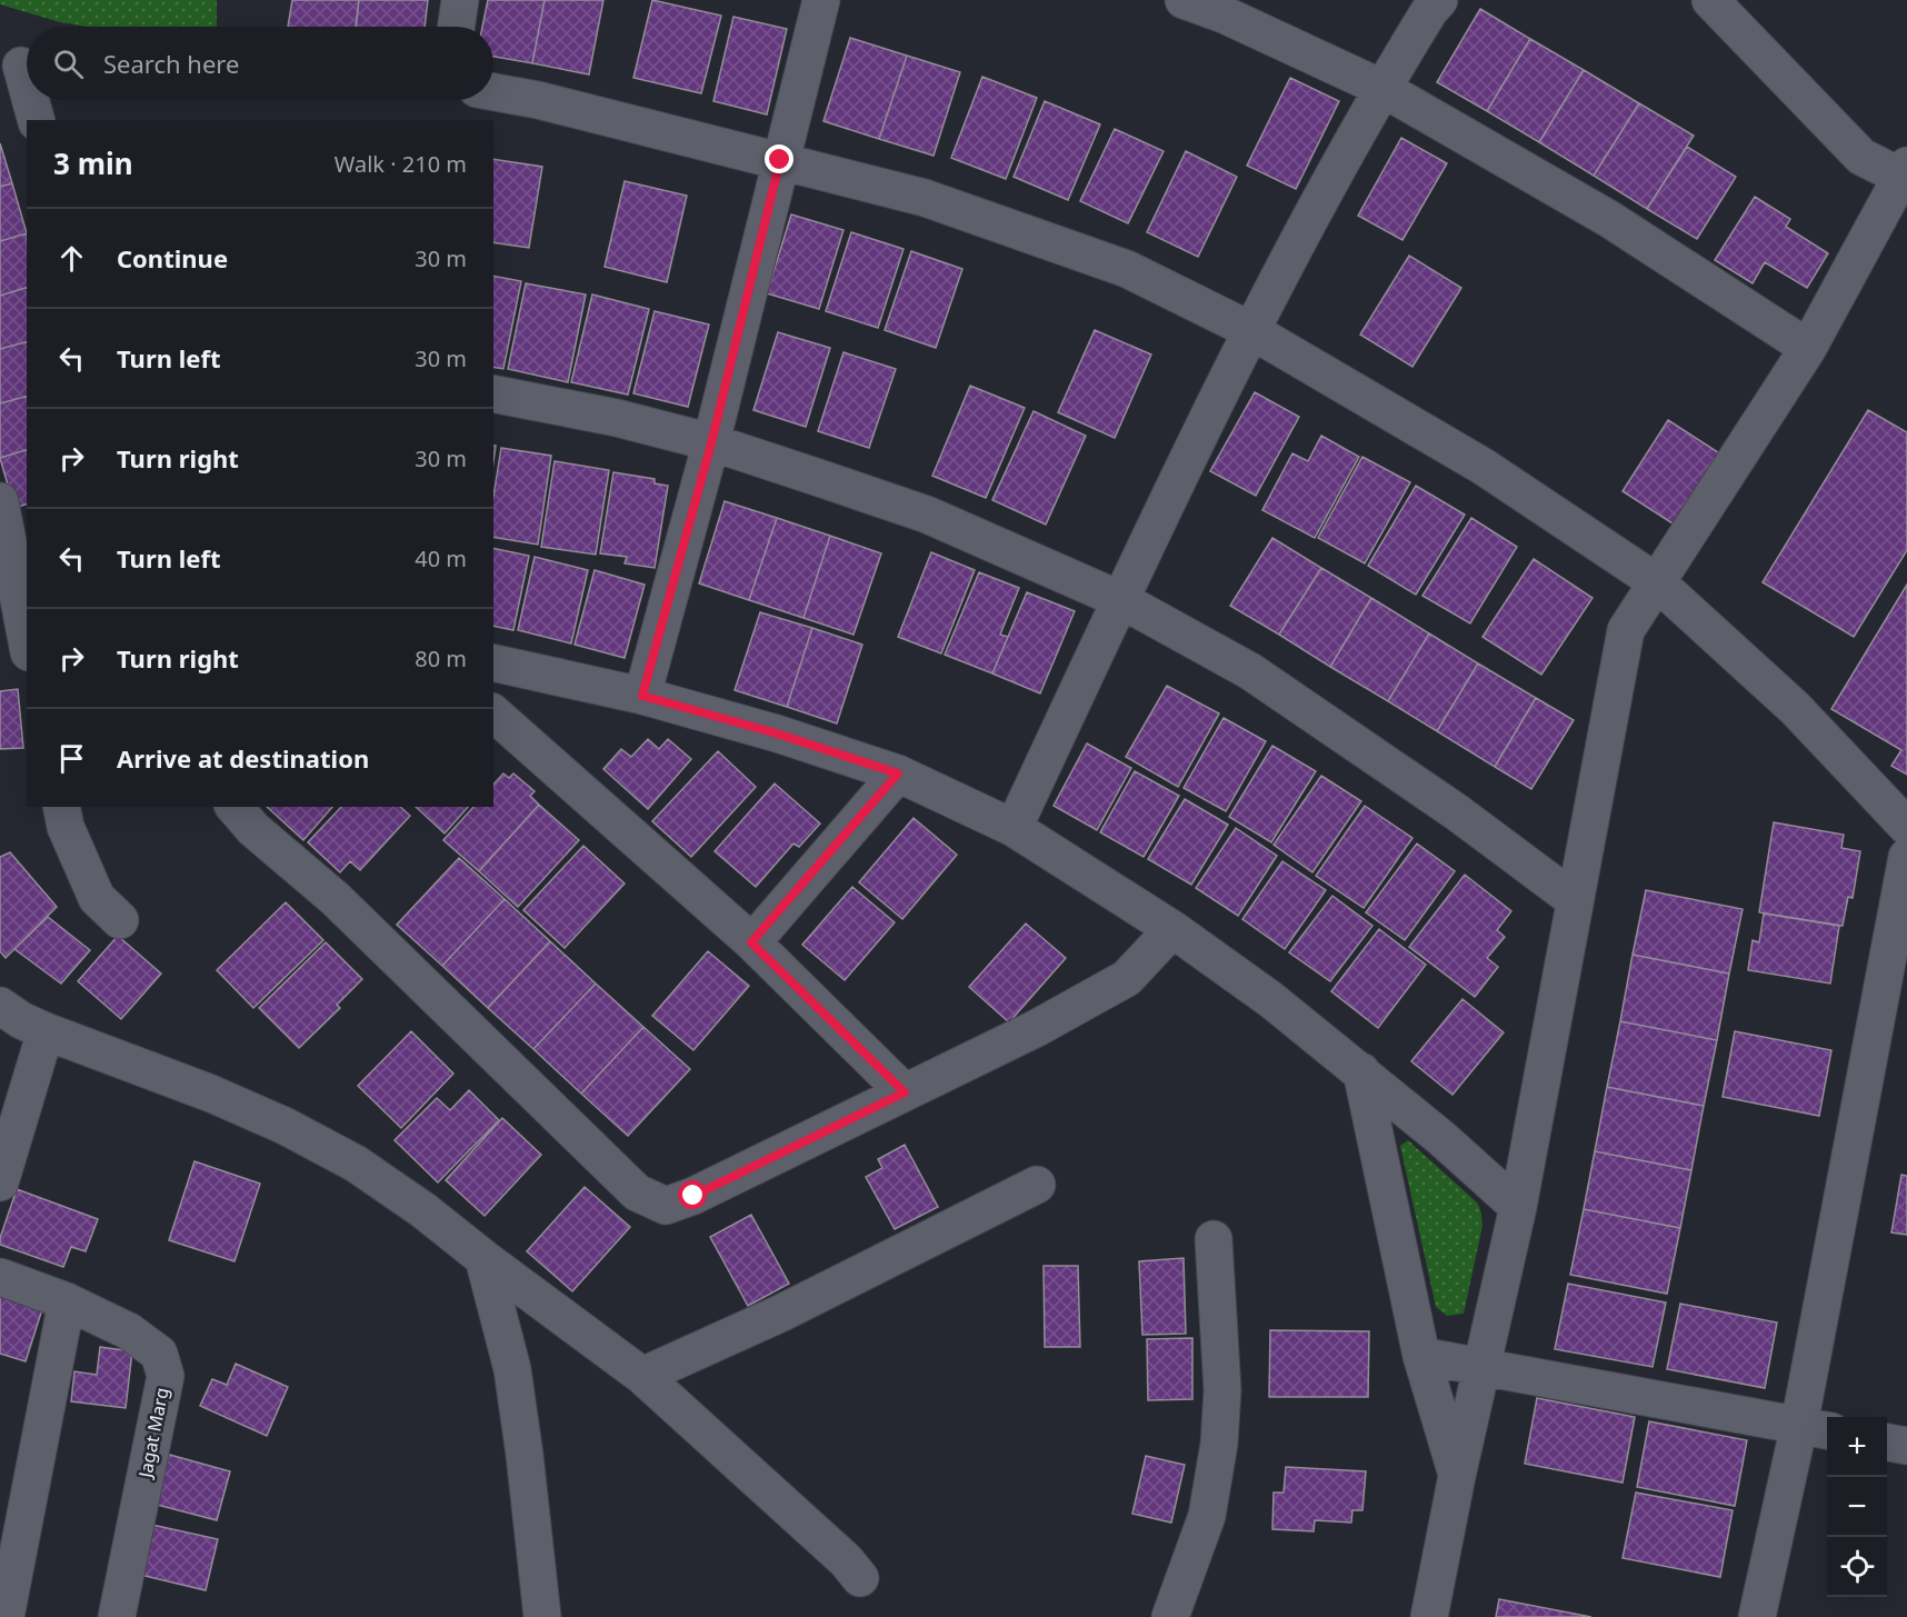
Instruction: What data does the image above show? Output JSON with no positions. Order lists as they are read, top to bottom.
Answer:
{
  "streets": {
    "street": ["Jagat Marg"]
  },
  "page": {
    "search": "Search here",
    "heading": ["3 min", "Walk · 210 m"],
    "list": [
      ["Continue", "30 m"],
      ["Turn left", "30 m"],
      ["Turn right", "30 m"],
      ["Turn left", "40 m"],
      ["Turn right", "80 m"],
      "Arrive at destination"
    ],
    "map_buttons": ["+", "−"]
  }
}
